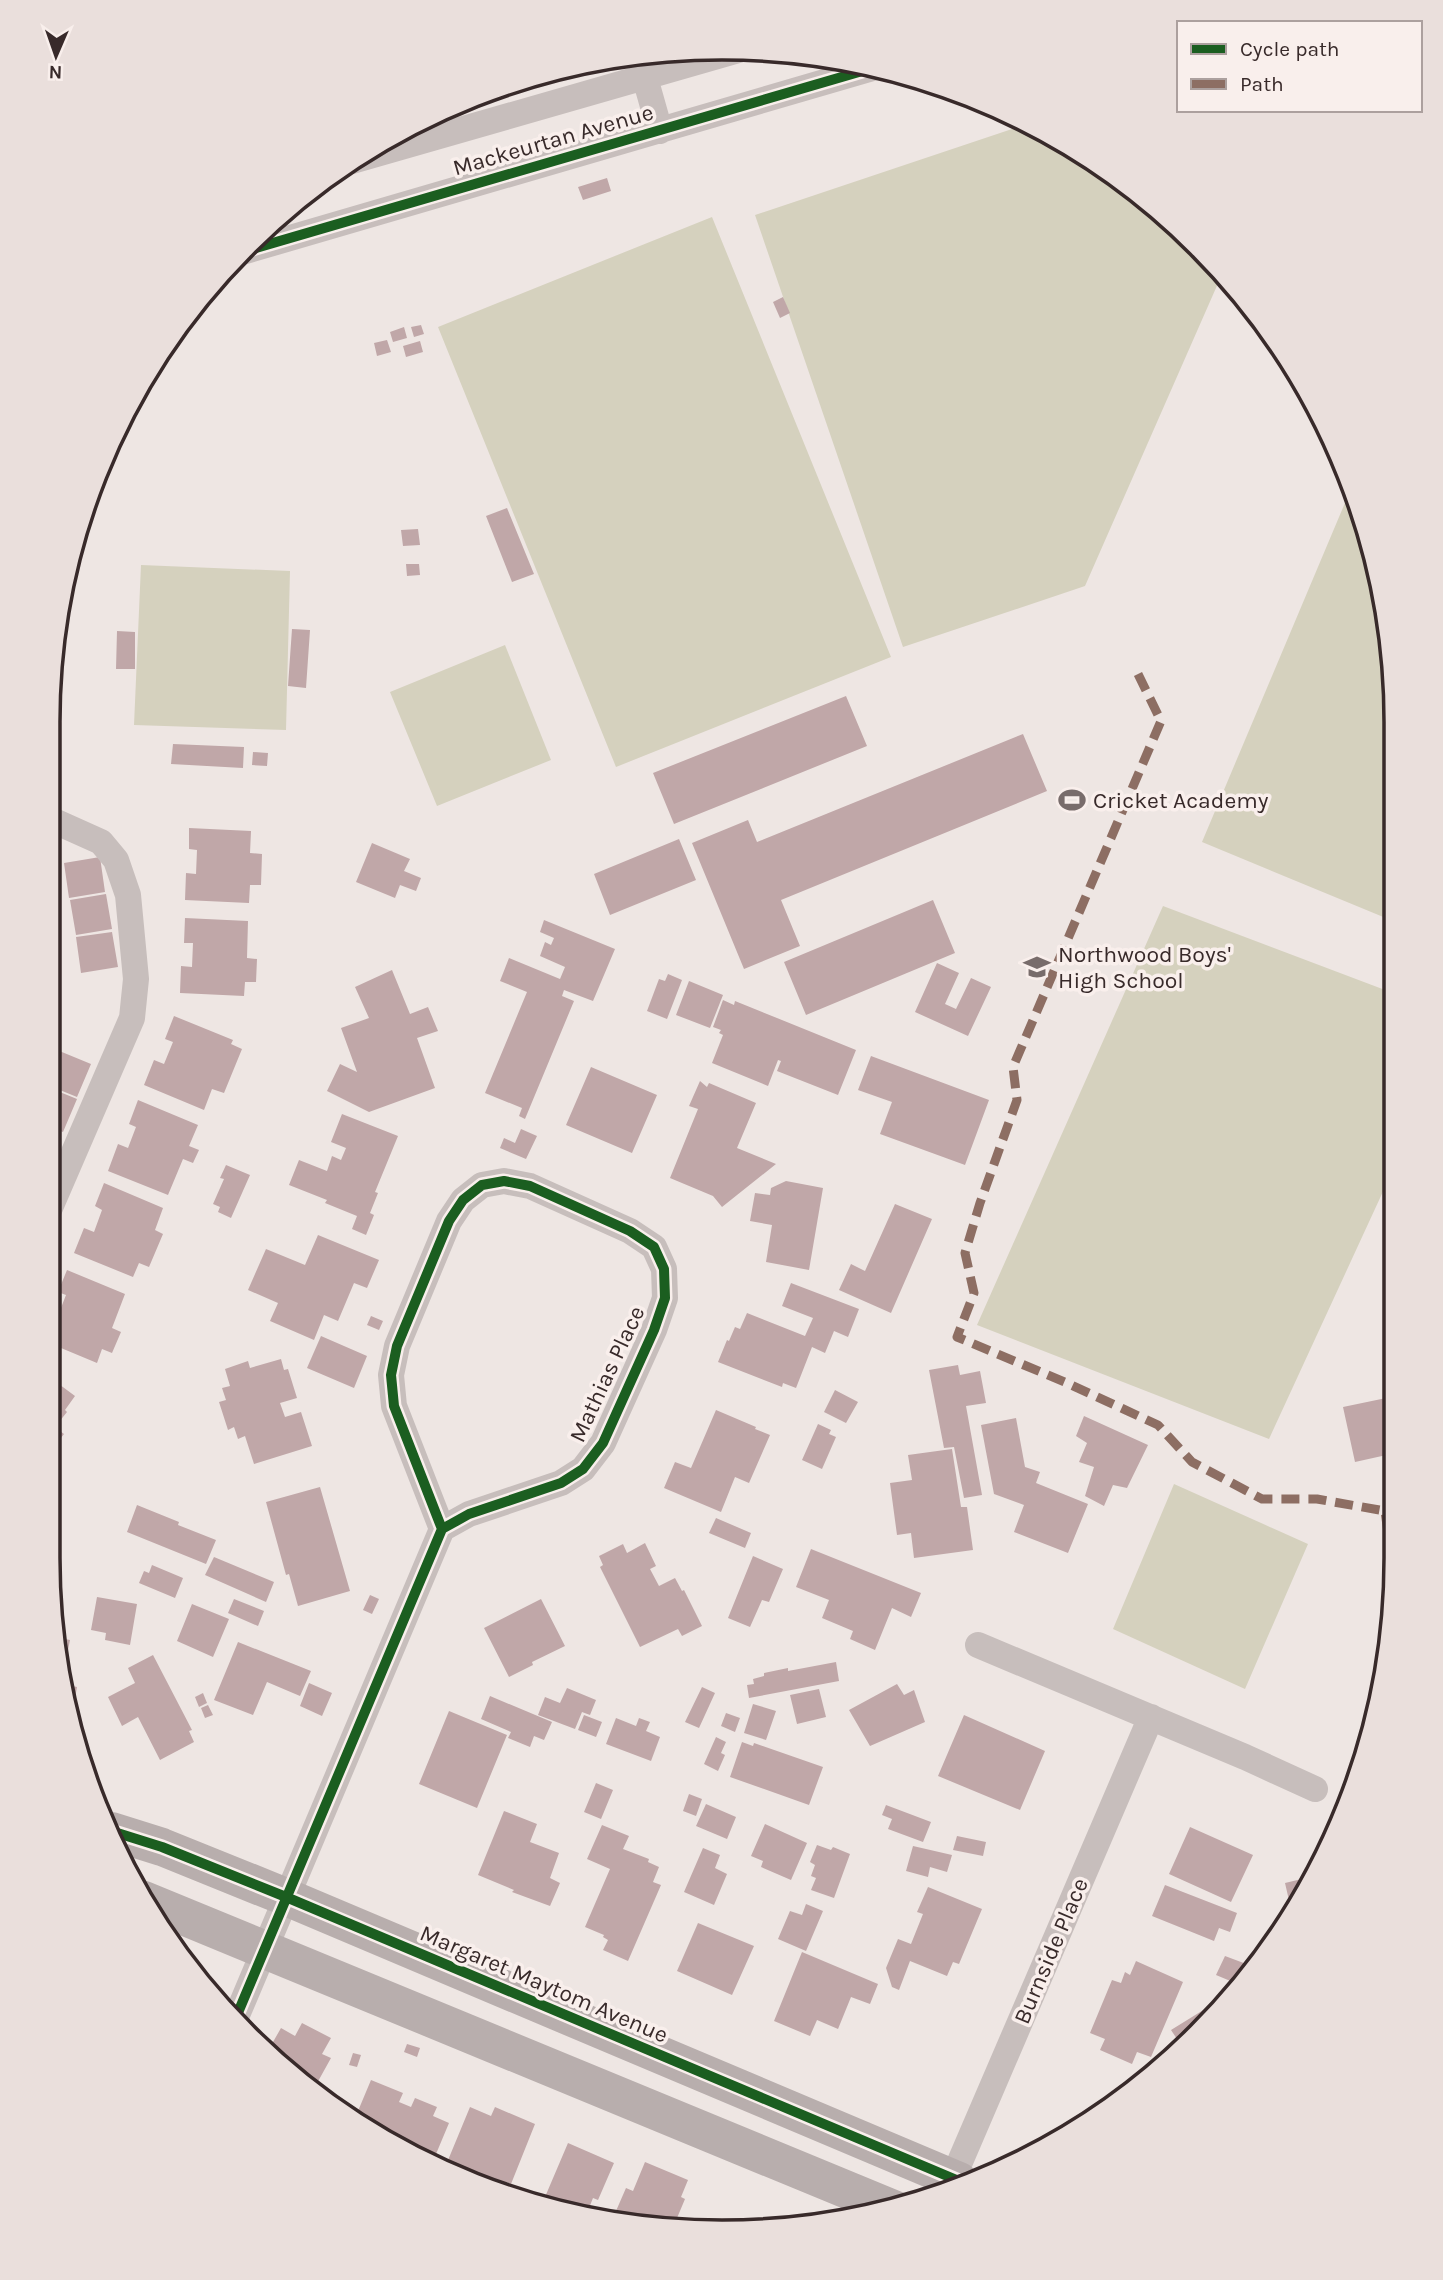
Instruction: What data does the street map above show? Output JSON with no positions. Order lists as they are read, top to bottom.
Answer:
{
  "streets": {
    "street": [
      "Mackeurtan Avenue",
      "Mathias Place",
      "Burnside Place",
      "Margaret Maytom Avenue"
    ]
  },
  "places": {
    "sports": ["Cricket Academy"],
    "school or university": ["Northwood Boys' High School"]
  },
  "legend": ["Cycle path", "Path"],
  "north": "bottom"
}
